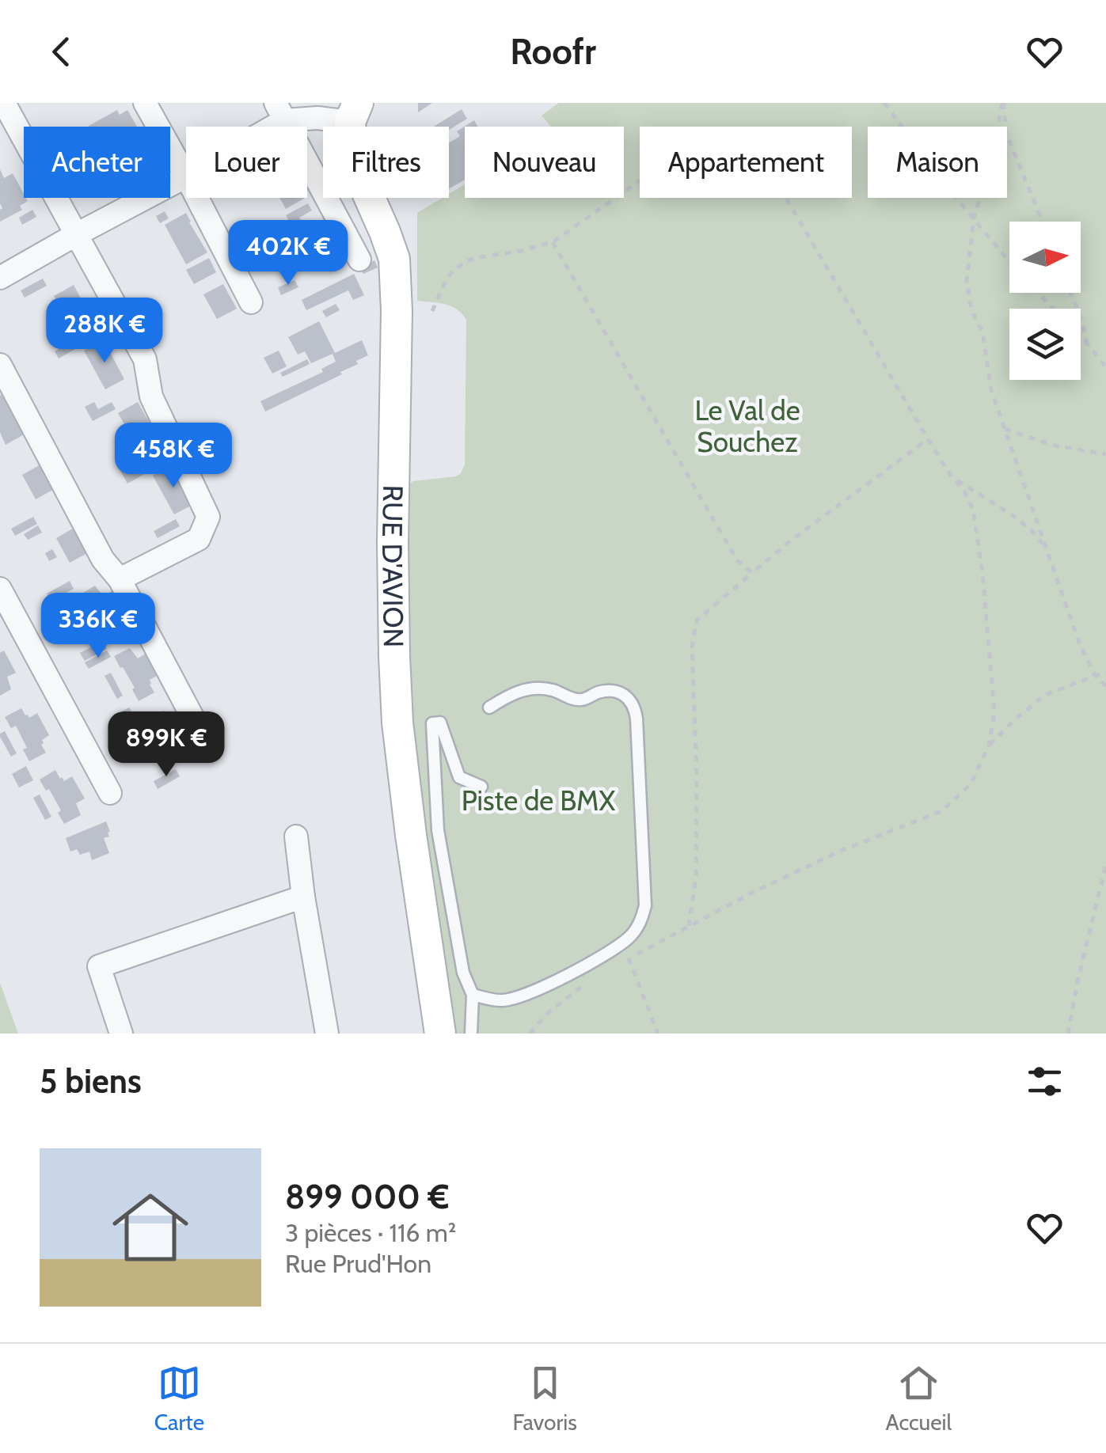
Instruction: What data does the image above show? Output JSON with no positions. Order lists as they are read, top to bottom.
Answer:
{
  "streets": {
    "street": ["RUE D'AVION"]
  },
  "parks": ["Le Val de Souchez", "Piste de BMX"],
  "north": "right",
  "page": {
    "header": "Roofr",
    "chip": [
      "Acheter",
      "Louer",
      "Filtres",
      "Nouveau",
      "Appartement",
      "Maison"
    ],
    "price": [
      "402K €",
      "288K €",
      "458K €",
      "336K €",
      "899K €"
    ],
    "heading": "5 biens",
    "list": [
      {
        "name": "899 000 €",
        "note": "3 pièces · 116 m² · Rue Prud'Hon"
      }
    ],
    "tabs": ["Carte", "Favoris", "Accueil"]
  }
}
